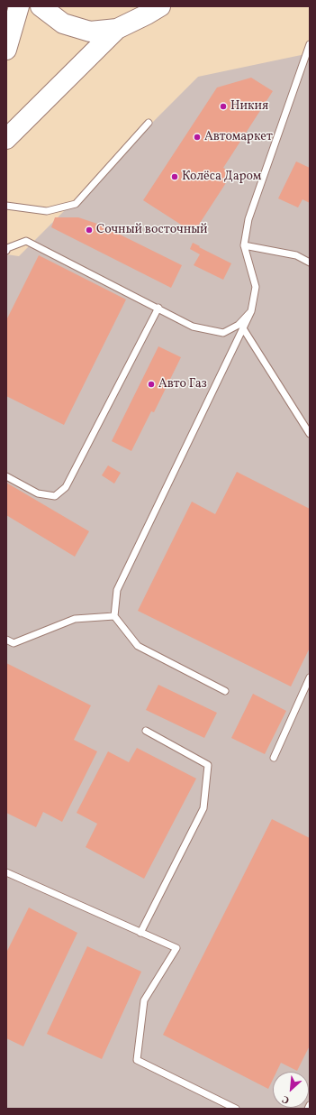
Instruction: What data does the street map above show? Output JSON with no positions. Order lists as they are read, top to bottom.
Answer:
{
  "places": [
    "Никия",
    "Автомаркет",
    "Колёса Даром",
    "Сочный восточный",
    "Авто Газ"
  ],
  "north": "bottom left"
}
